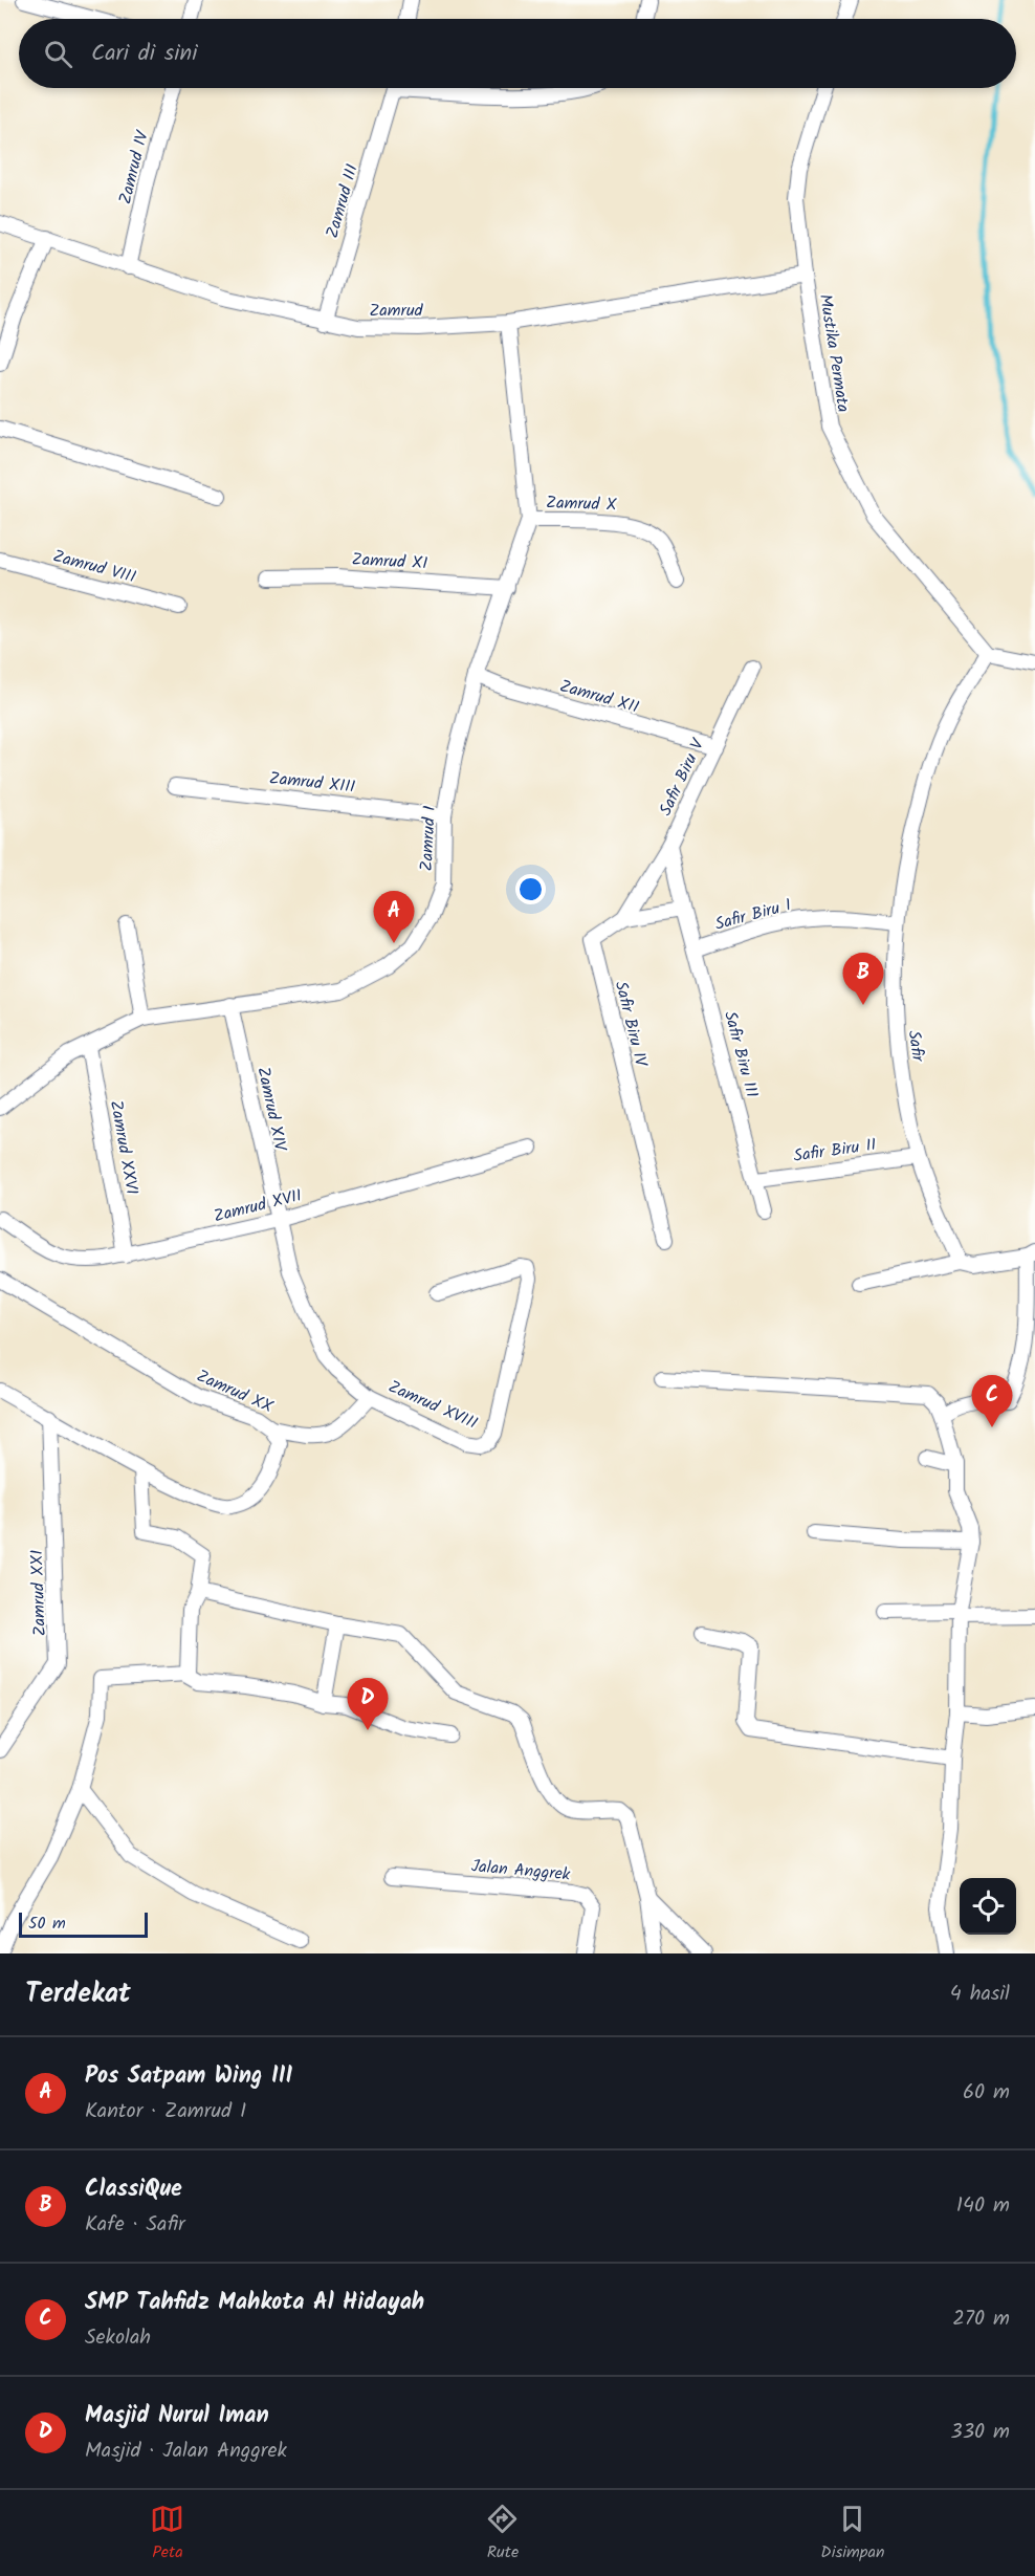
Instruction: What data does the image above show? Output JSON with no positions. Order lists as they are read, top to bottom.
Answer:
{
  "streets": {
    "street": [
      "Zamrud IV",
      "Zamrud III",
      "Zamrud",
      "Mustika Permata",
      "Zamrud X",
      "Zamrud XI",
      "Zamrud VIII",
      "Zamrud XII",
      "Safir Biru V",
      "Zamrud XIII",
      "Zamrud I",
      "Safir Biru I",
      "Safir Biru IV",
      "Safir",
      "Safir Biru III",
      "Zamrud XIV",
      "Zamrud XXVI",
      "Safir Biru II",
      "Zamrud XVII",
      "Zamrud XX",
      "Zamrud XVIII",
      "Zamrud XXI",
      "Jalan Anggrek"
    ]
  },
  "crossings": [
    ["Zamrud IV", "Zamrud"],
    ["Zamrud III", "Zamrud"],
    ["Zamrud", "Mustika Permata"],
    ["Zamrud", "Zamrud I"],
    ["Mustika Permata", "Safir"],
    ["Zamrud X", "Zamrud I"],
    ["Zamrud XI", "Zamrud I"],
    ["Zamrud XII", "Safir Biru V"],
    ["Zamrud XII", "Zamrud I"],
    ["Safir Biru V", "Safir Biru IV"],
    ["Safir Biru V", "Safir Biru III"],
    ["Zamrud XIII", "Zamrud I"],
    ["Zamrud I", "Zamrud XIV"],
    ["Zamrud I", "Zamrud XXVI"],
    ["Safir Biru I", "Safir"],
    ["Safir Biru I", "Safir Biru III"],
    ["Safir", "Safir Biru II"],
    ["Safir Biru III", "Safir Biru II"],
    ["Zamrud XIV", "Zamrud XVII"],
    ["Zamrud XIV", "Zamrud XVIII"],
    ["Zamrud XXVI", "Zamrud XVII"],
    ["Zamrud XVII", "Zamrud XVIII"],
    ["Zamrud XX", "Zamrud XXI"]
  ],
  "scale_bar": "50 m",
  "page": {
    "search": "Cari di sini",
    "pins": [
      "A",
      "B",
      "C",
      "D"
    ],
    "scale": "50 m",
    "heading": ["Terdekat", "4 hasil"],
    "list": [
      {
        "mark": "A",
        "name": "Pos Satpam Wing III",
        "note": "Kantor · Zamrud I",
        "value": "60 m"
      },
      {
        "mark": "B",
        "name": "ClassiQue",
        "note": "Kafe · Safir",
        "value": "140 m"
      },
      {
        "mark": "C",
        "name": "SMP Tahfidz Mahkota Al Hidayah",
        "note": "Sekolah",
        "value": "270 m"
      },
      {
        "mark": "D",
        "name": "Masjid Nurul Iman",
        "note": "Masjid · Jalan Anggrek",
        "value": "330 m"
      }
    ],
    "nav": ["Peta", "Rute", "Disimpan"]
  }
}
